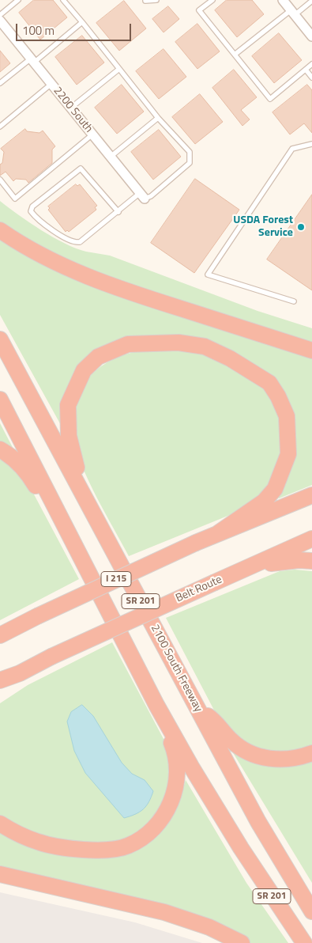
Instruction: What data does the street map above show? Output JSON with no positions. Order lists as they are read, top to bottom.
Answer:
{
  "streets": {
    "highway": [
      "I 215",
      "Belt Route",
      "SR 201",
      "2100 South Freeway"
    ],
    "street": ["2200 South"]
  },
  "places": ["USDA Forest Service"],
  "scale_bar": "100 m"
}
